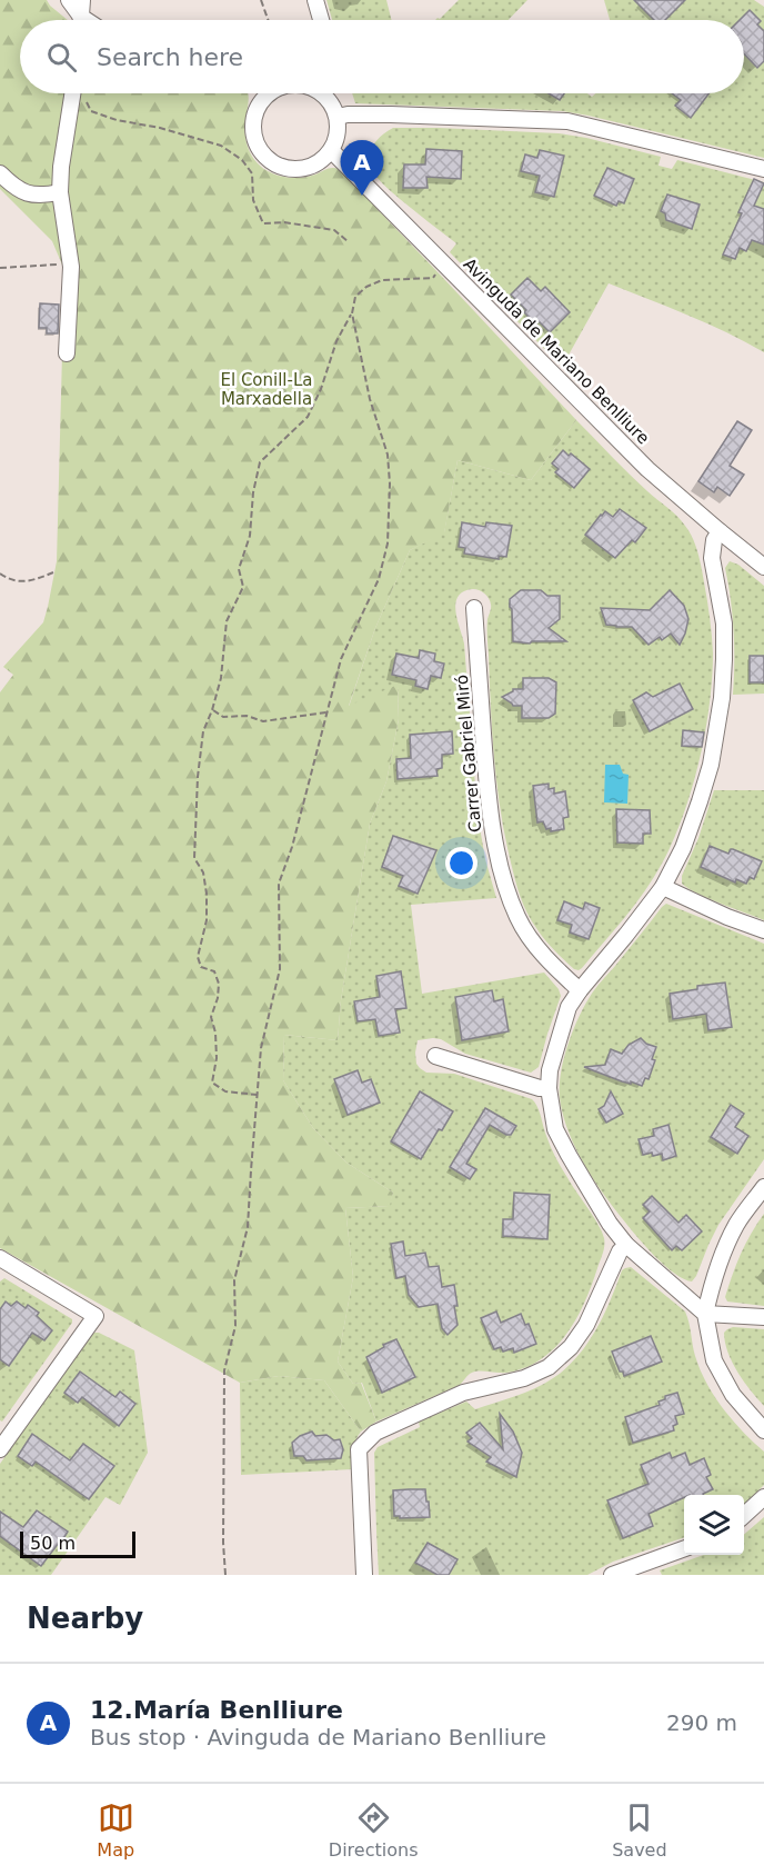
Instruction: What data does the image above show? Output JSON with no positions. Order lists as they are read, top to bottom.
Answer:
{
  "streets": {
    "street": ["Avinguda de Mariano Benlliure", "Carrer Gabriel Miró"]
  },
  "parks": ["El Conill-La Marxadella"],
  "scale_bar": "50 m",
  "page": {
    "search": "Search here",
    "pins": "A",
    "scale": "50 m",
    "heading": "Nearby",
    "list": [
      {
        "mark": "A",
        "name": "12.María Benlliure",
        "note": "Bus stop · Avinguda de Mariano Benlliure",
        "value": "290 m"
      }
    ],
    "nav": ["Map", "Directions", "Saved"]
  }
}
